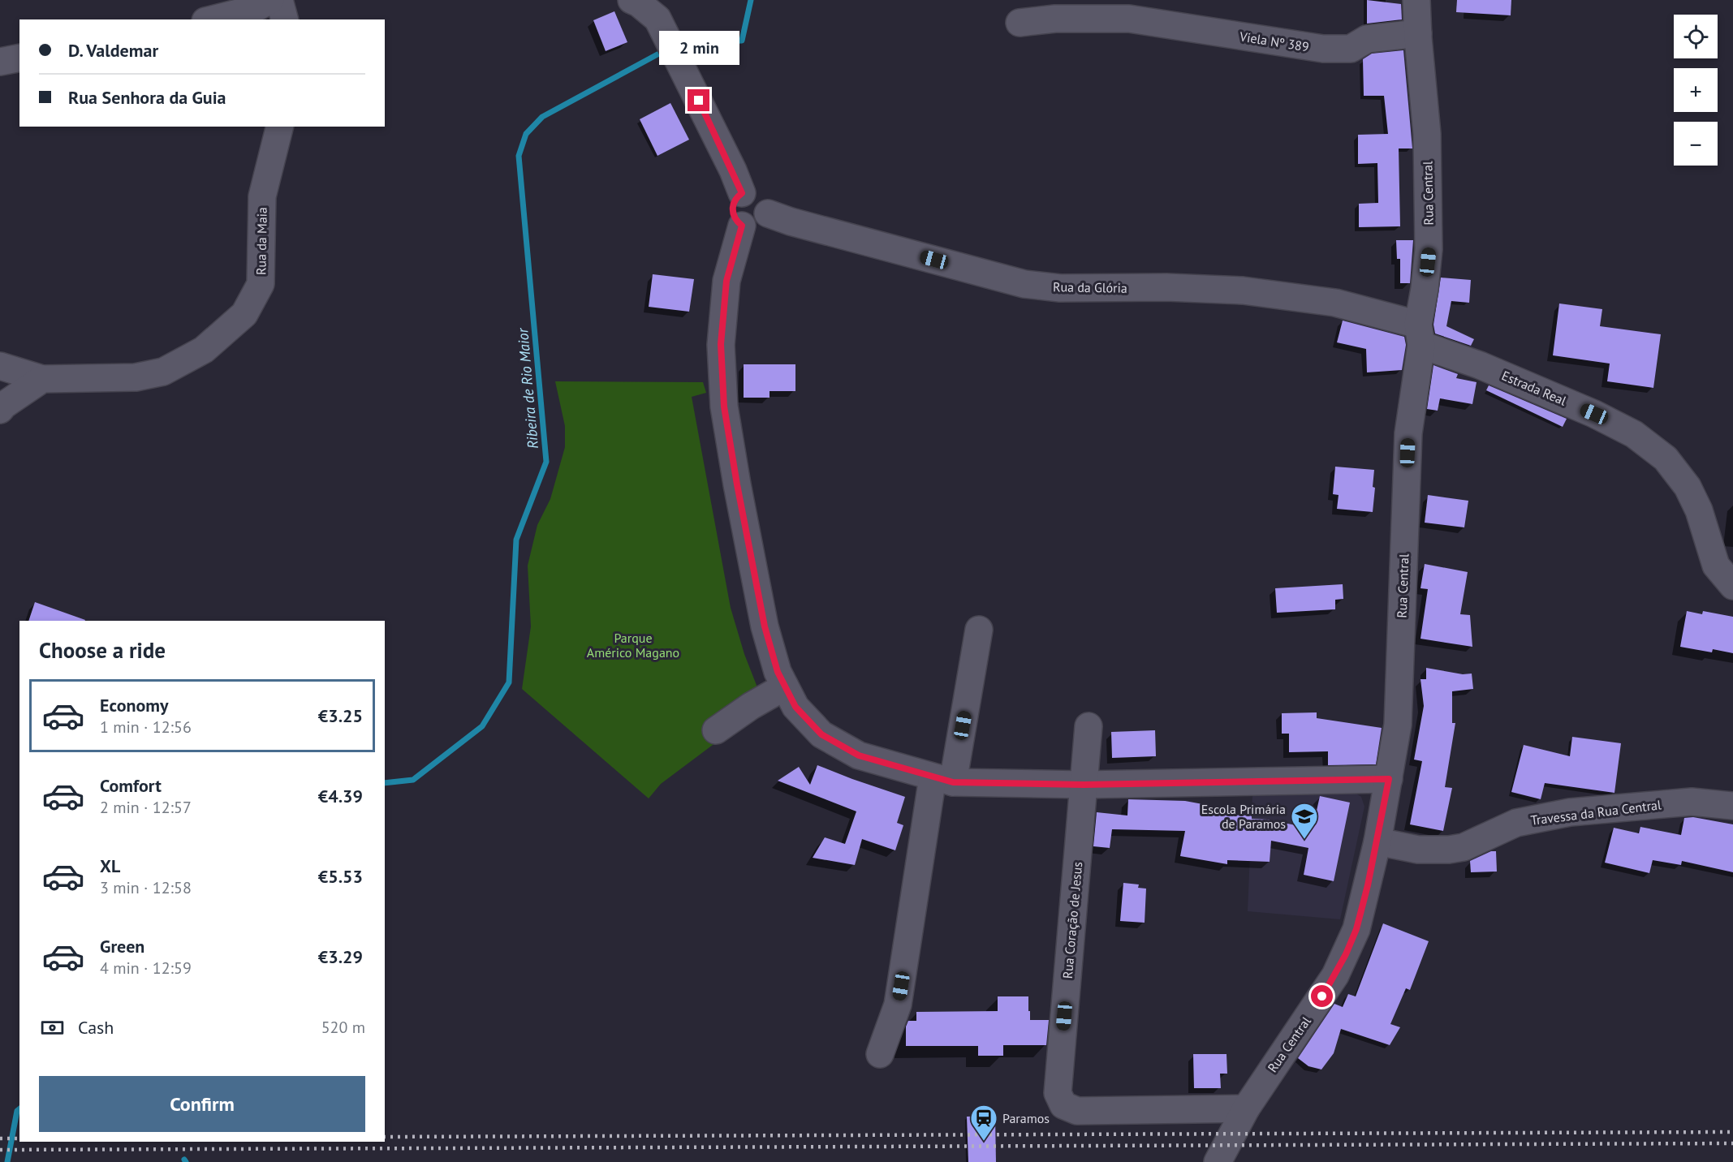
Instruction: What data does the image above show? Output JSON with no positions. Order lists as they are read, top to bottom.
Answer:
{
  "streets": {
    "street": [
      "Viela Nº 389",
      "Rua Central",
      "Rua da Maia",
      "Rua da Glória",
      "Estrada Real",
      "Travessa da Rua Central",
      "Rua Coração de Jesus"
    ]
  },
  "crossings": [
    ["Viela Nº 389", "Rua Central"],
    ["Rua Central", "Rua da Glória"],
    ["Rua Central", "Estrada Real"],
    ["Rua Central", "Travessa da Rua Central"],
    ["Rua Central", "Rua Coração de Jesus"],
    ["Rua da Glória", "Estrada Real"]
  ],
  "water": ["Ribeira de Rio Maior"],
  "parks": ["Parque Américo Magano"],
  "places": {
    "school or university": ["Escola Primária de Paramos"],
    "station": ["Paramos"]
  },
  "page": {
    "map_buttons": ["+", "−"],
    "banner": ["D. Valdemar", "Rua Senhora da Guia"],
    "bubble": "2 min",
    "heading": "Choose a ride",
    "list": [
      {
        "name": "Economy",
        "note": "1 min · 12:56",
        "value": "€3.25"
      },
      {
        "name": "Comfort",
        "note": "2 min · 12:57",
        "value": "€4.39"
      },
      {
        "name": "XL",
        "note": "3 min · 12:58",
        "value": "€5.53"
      },
      {
        "name": "Green",
        "note": "4 min · 12:59",
        "value": "€3.29"
      }
    ],
    "pay": ["Cash", "520 m"],
    "buttons": "Confirm"
  }
}
